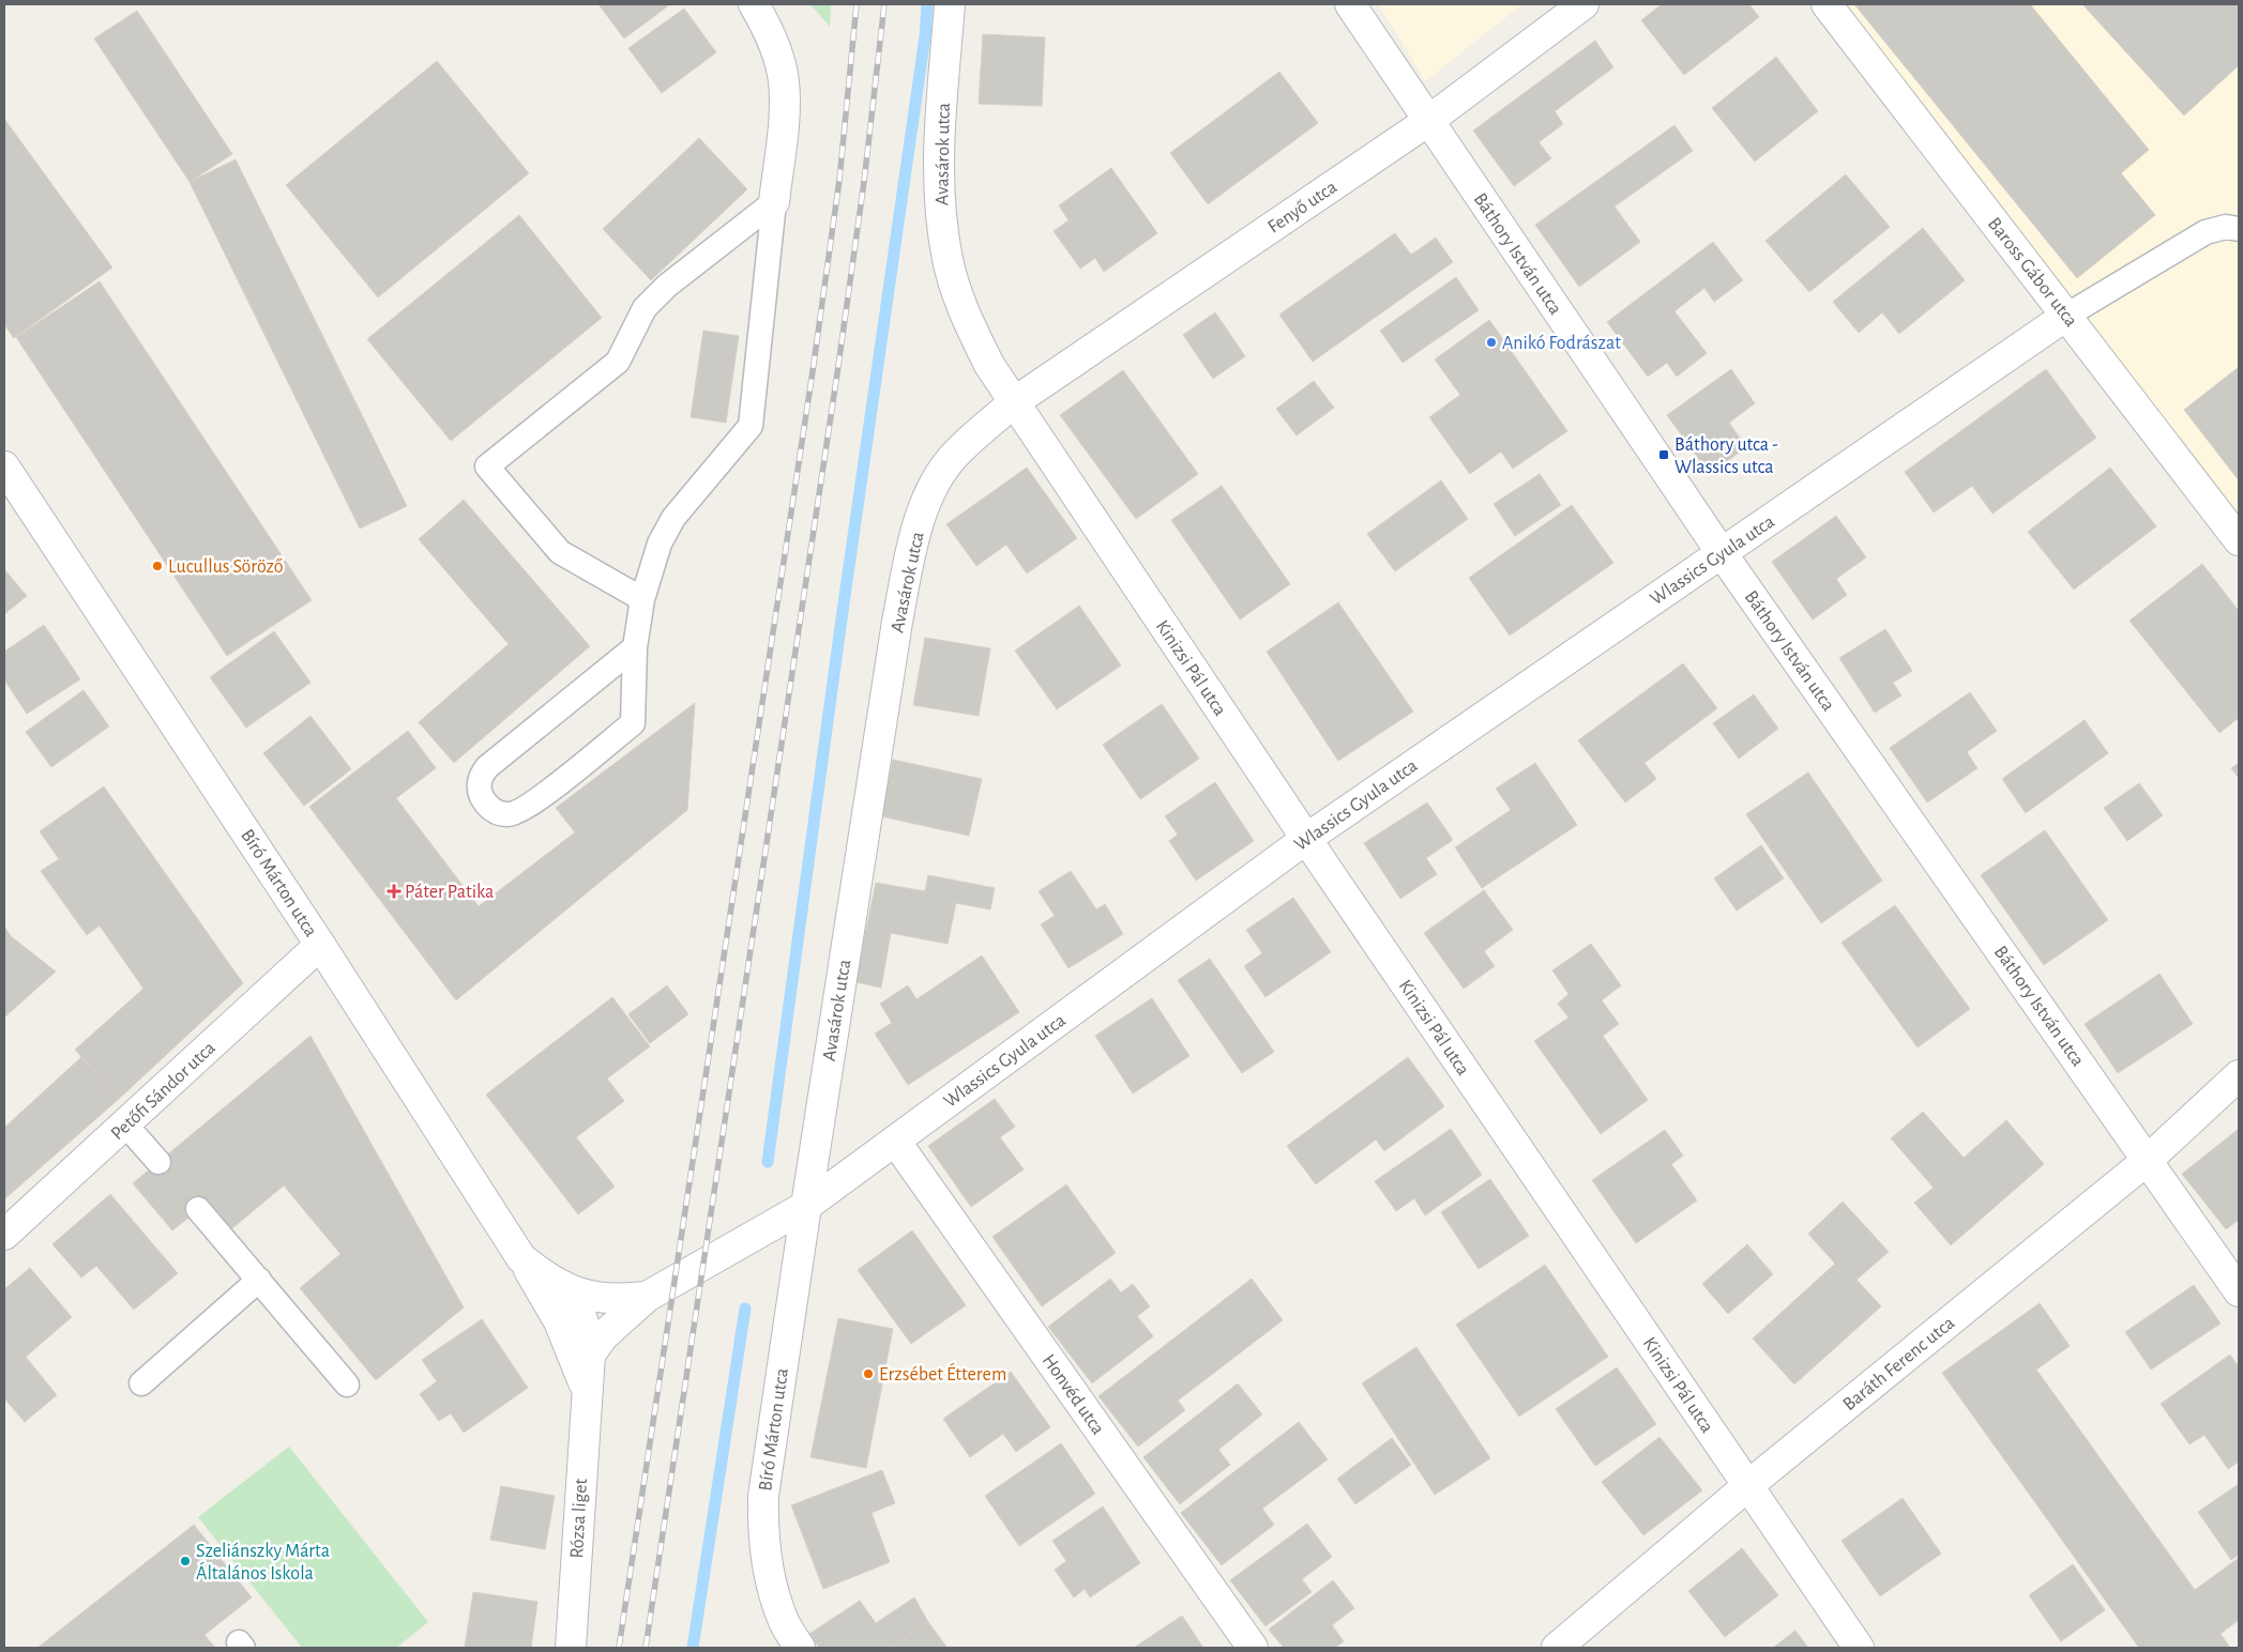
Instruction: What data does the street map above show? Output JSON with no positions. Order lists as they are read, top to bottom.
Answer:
{
  "streets": {
    "street": [
      "Avasárok utca",
      "Fenyő utca",
      "Báthory István utca",
      "Baross Gábor utca",
      "Wlassics Gyula utca",
      "Kinizsi Pál utca",
      "Bíró Márton utca",
      "Petőfi Sándor utca",
      "Baráth Ferenc utca",
      "Honvéd utca",
      "Rózsa liget"
    ]
  },
  "crossings": [
    ["Avasárok utca", "Fenyő utca"],
    ["Avasárok utca", "Wlassics Gyula utca"],
    ["Avasárok utca", "Kinizsi Pál utca"],
    ["Avasárok utca", "Bíró Márton utca"],
    ["Fenyő utca", "Báthory István utca"],
    ["Fenyő utca", "Kinizsi Pál utca"],
    ["Báthory István utca", "Wlassics Gyula utca"],
    ["Báthory István utca", "Baráth Ferenc utca"],
    ["Baross Gábor utca", "Wlassics Gyula utca"],
    ["Wlassics Gyula utca", "Kinizsi Pál utca"],
    ["Wlassics Gyula utca", "Bíró Márton utca"],
    ["Wlassics Gyula utca", "Honvéd utca"],
    ["Wlassics Gyula utca", "Rózsa liget"],
    ["Kinizsi Pál utca", "Baráth Ferenc utca"],
    ["Bíró Márton utca", "Petőfi Sándor utca"],
    ["Bíró Márton utca", "Rózsa liget"]
  ],
  "places": {
    "other": [
      "Anikó Fodrászat",
      "Lucullus Söröző",
      "Erzsébet Étterem",
      "Szeliánszky Márta Általános Iskola"
    ],
    "transit": ["Báthory utca - Wlassics utca"],
    "health": ["Páter Patika"]
  }
}
